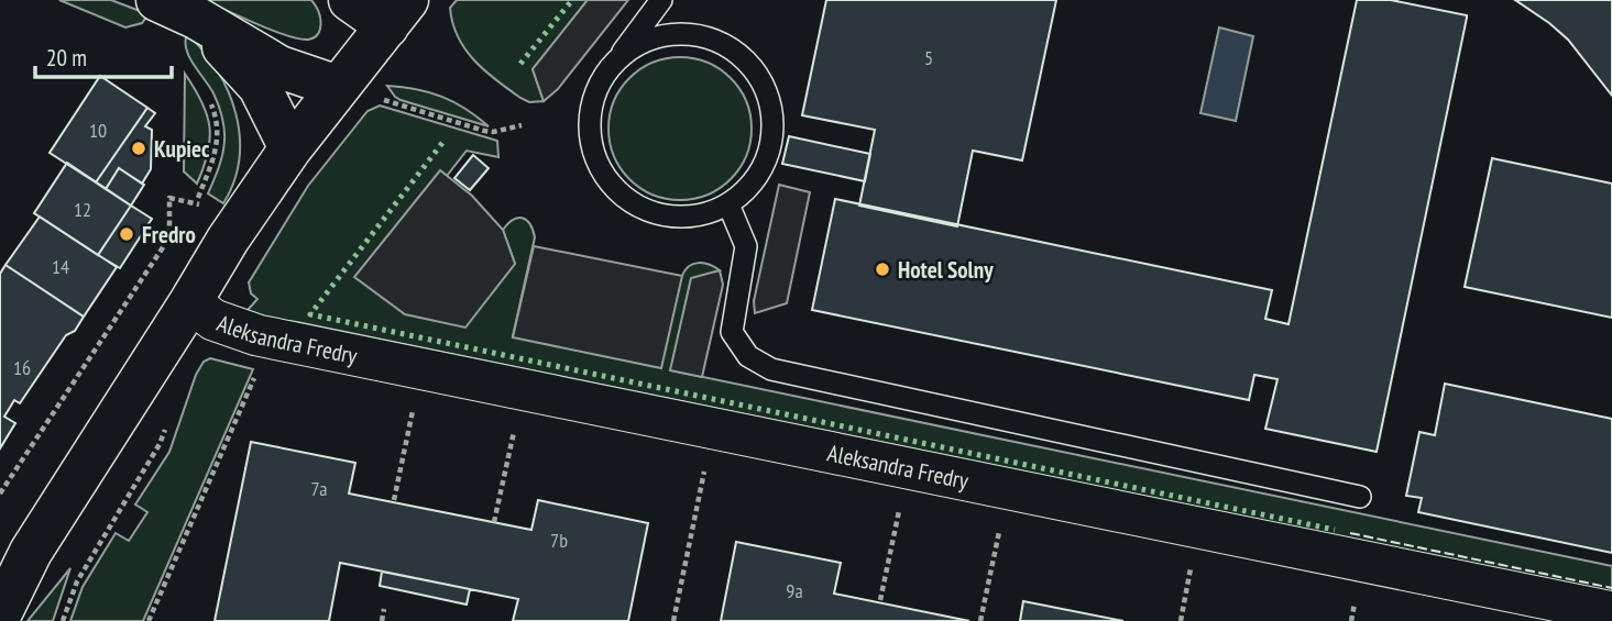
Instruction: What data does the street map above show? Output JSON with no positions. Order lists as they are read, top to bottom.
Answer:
{
  "streets": {
    "street": ["Aleksandra Fredry"]
  },
  "places": ["Kupiec", "Fredro", "Hotel Solny"],
  "house_numbers": [
    "5",
    "10",
    "12",
    "14",
    "16",
    "7a",
    "7b",
    "9a"
  ],
  "scale_bar": "20 m"
}
